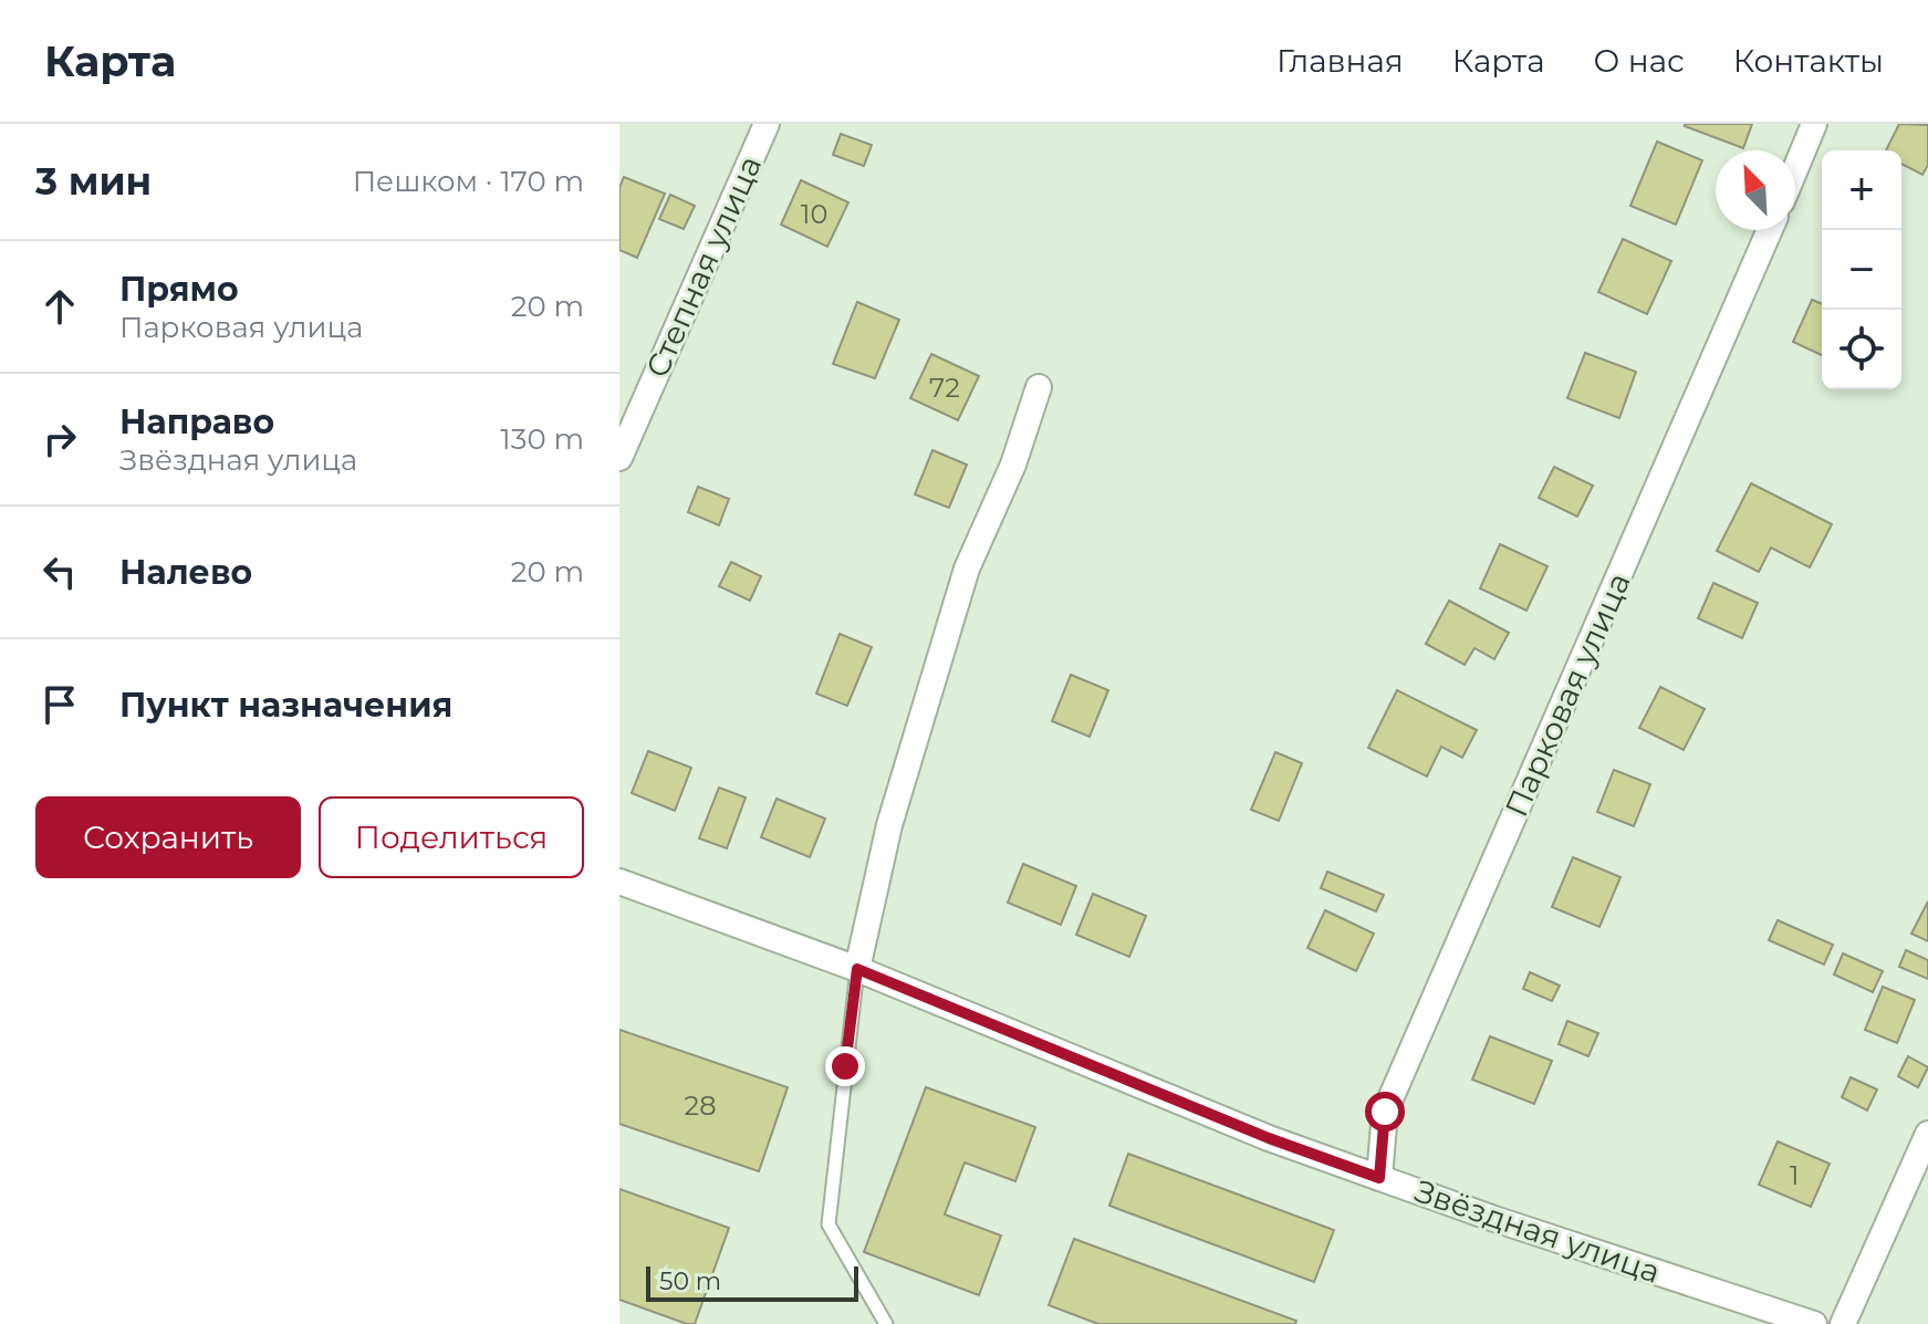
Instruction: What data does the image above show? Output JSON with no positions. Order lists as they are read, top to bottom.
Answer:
{
  "streets": {
    "street": ["Степная улица", "Парковая улица", "Звёздная улица"]
  },
  "crossings": [
    ["Парковая улица", "Звёздная улица"]
  ],
  "house_numbers": [
    "10",
    "72",
    "28",
    "1"
  ],
  "scale_bar": "50 m",
  "north": "top left",
  "page": {
    "header": "Карта",
    "nav": [
      "Главная",
      "Карта",
      "О нас",
      "Контакты"
    ],
    "heading": ["3 мин", "Пешком · 170 m"],
    "map_buttons": ["+", "−"],
    "list": [
      ["Прямо", "Парковая улица", "20 m"],
      ["Направо", "Звёздная улица", "130 m"],
      ["Налево", "20 m"],
      "Пункт назначения"
    ],
    "buttons": ["Сохранить", "Поделиться"],
    "scale": "50 m"
  }
}
